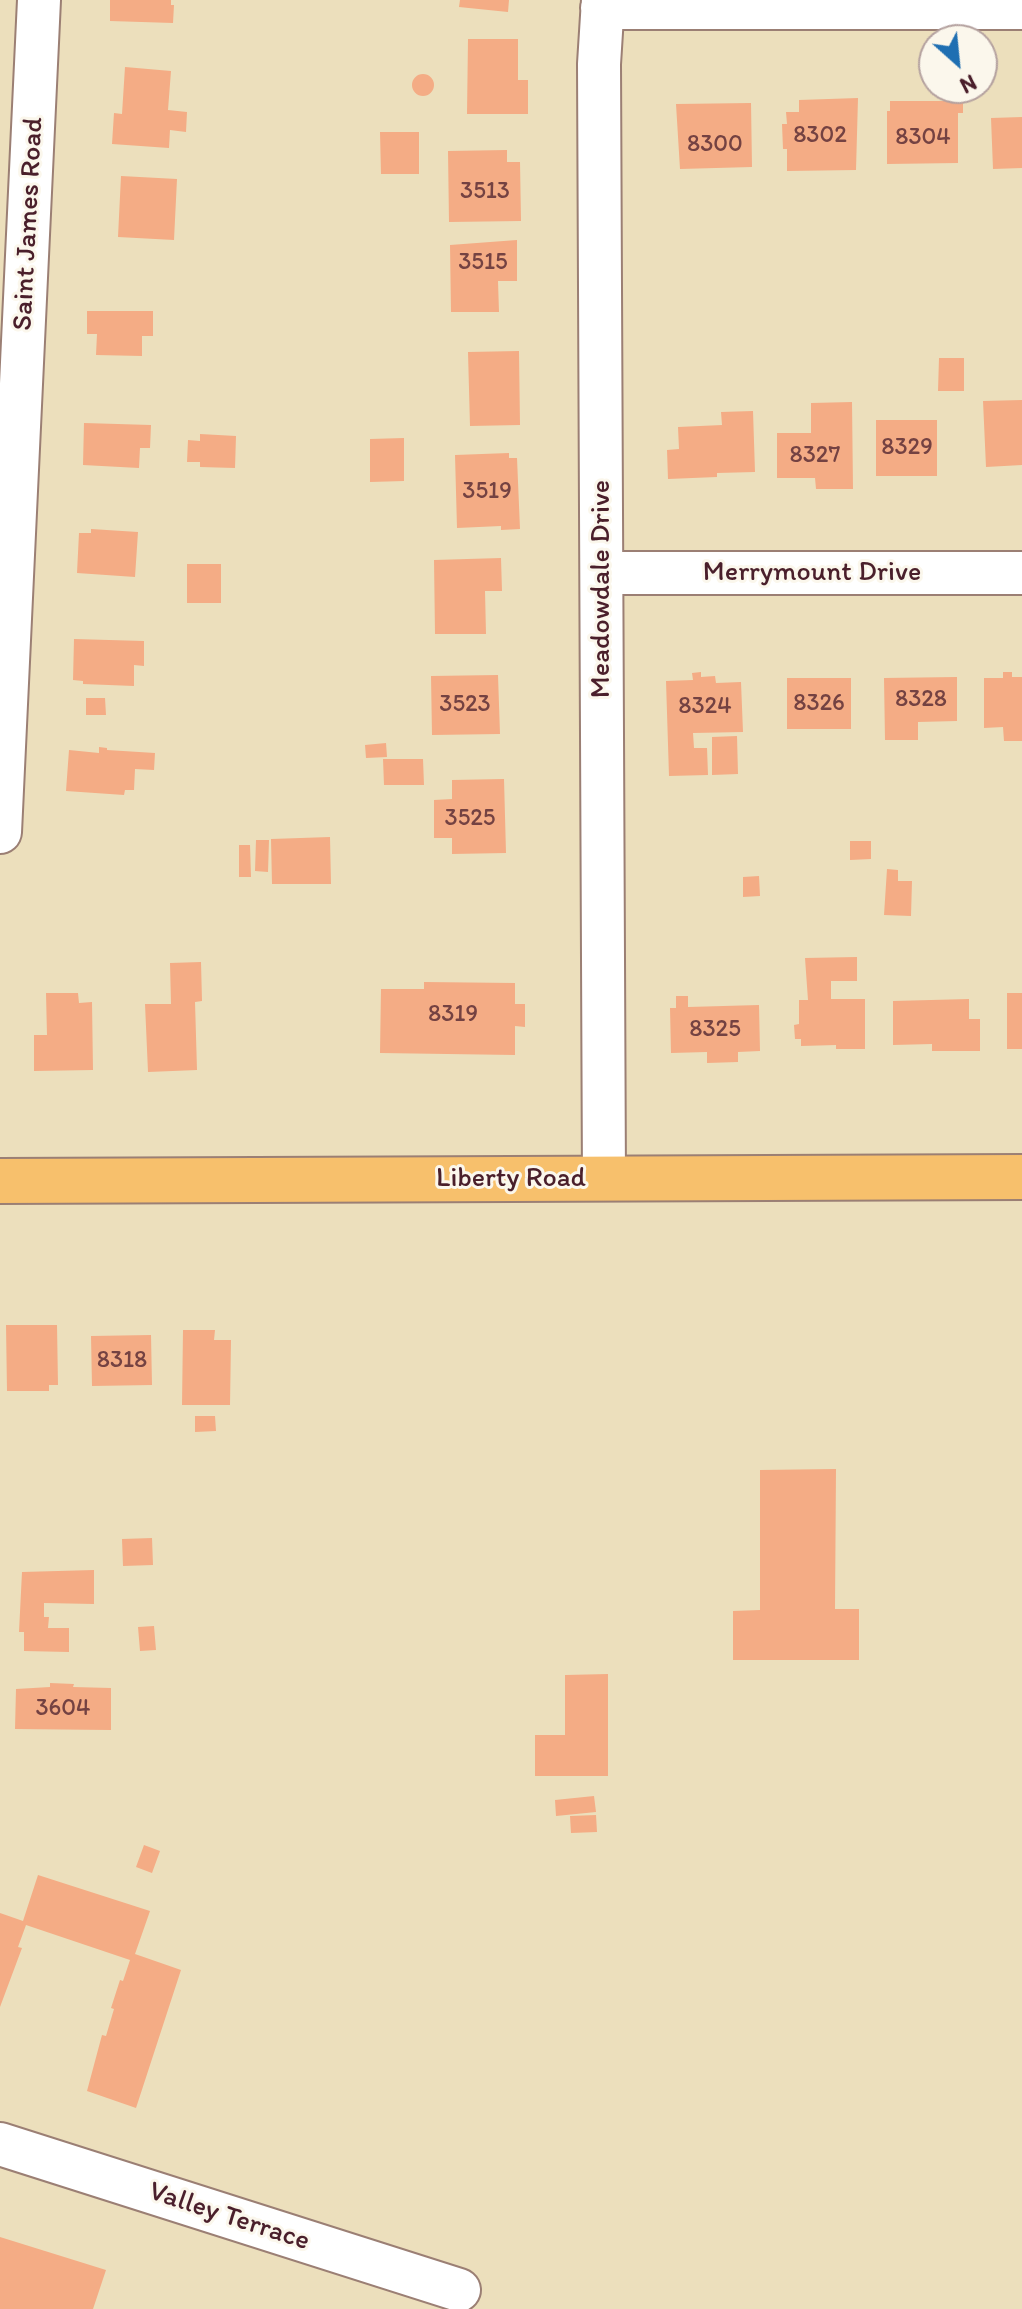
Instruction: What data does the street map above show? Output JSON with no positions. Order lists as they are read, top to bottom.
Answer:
{
  "streets": {
    "main road": ["Liberty Road"],
    "street": [
      "Saint James Road",
      "Merrymount Drive",
      "Meadowdale Drive",
      "Valley Terrace"
    ]
  },
  "crossings": [
    ["Merrymount Drive", "Meadowdale Drive"],
    ["Meadowdale Drive", "Liberty Road"]
  ],
  "house_numbers": [
    "8302",
    "8304",
    "8300",
    "3513",
    "3515",
    "8329",
    "8327",
    "3519",
    "8328",
    "8326",
    "3523",
    "8324",
    "3525",
    "8319",
    "8325",
    "8318",
    "3604"
  ],
  "north": "bottom right"
}
